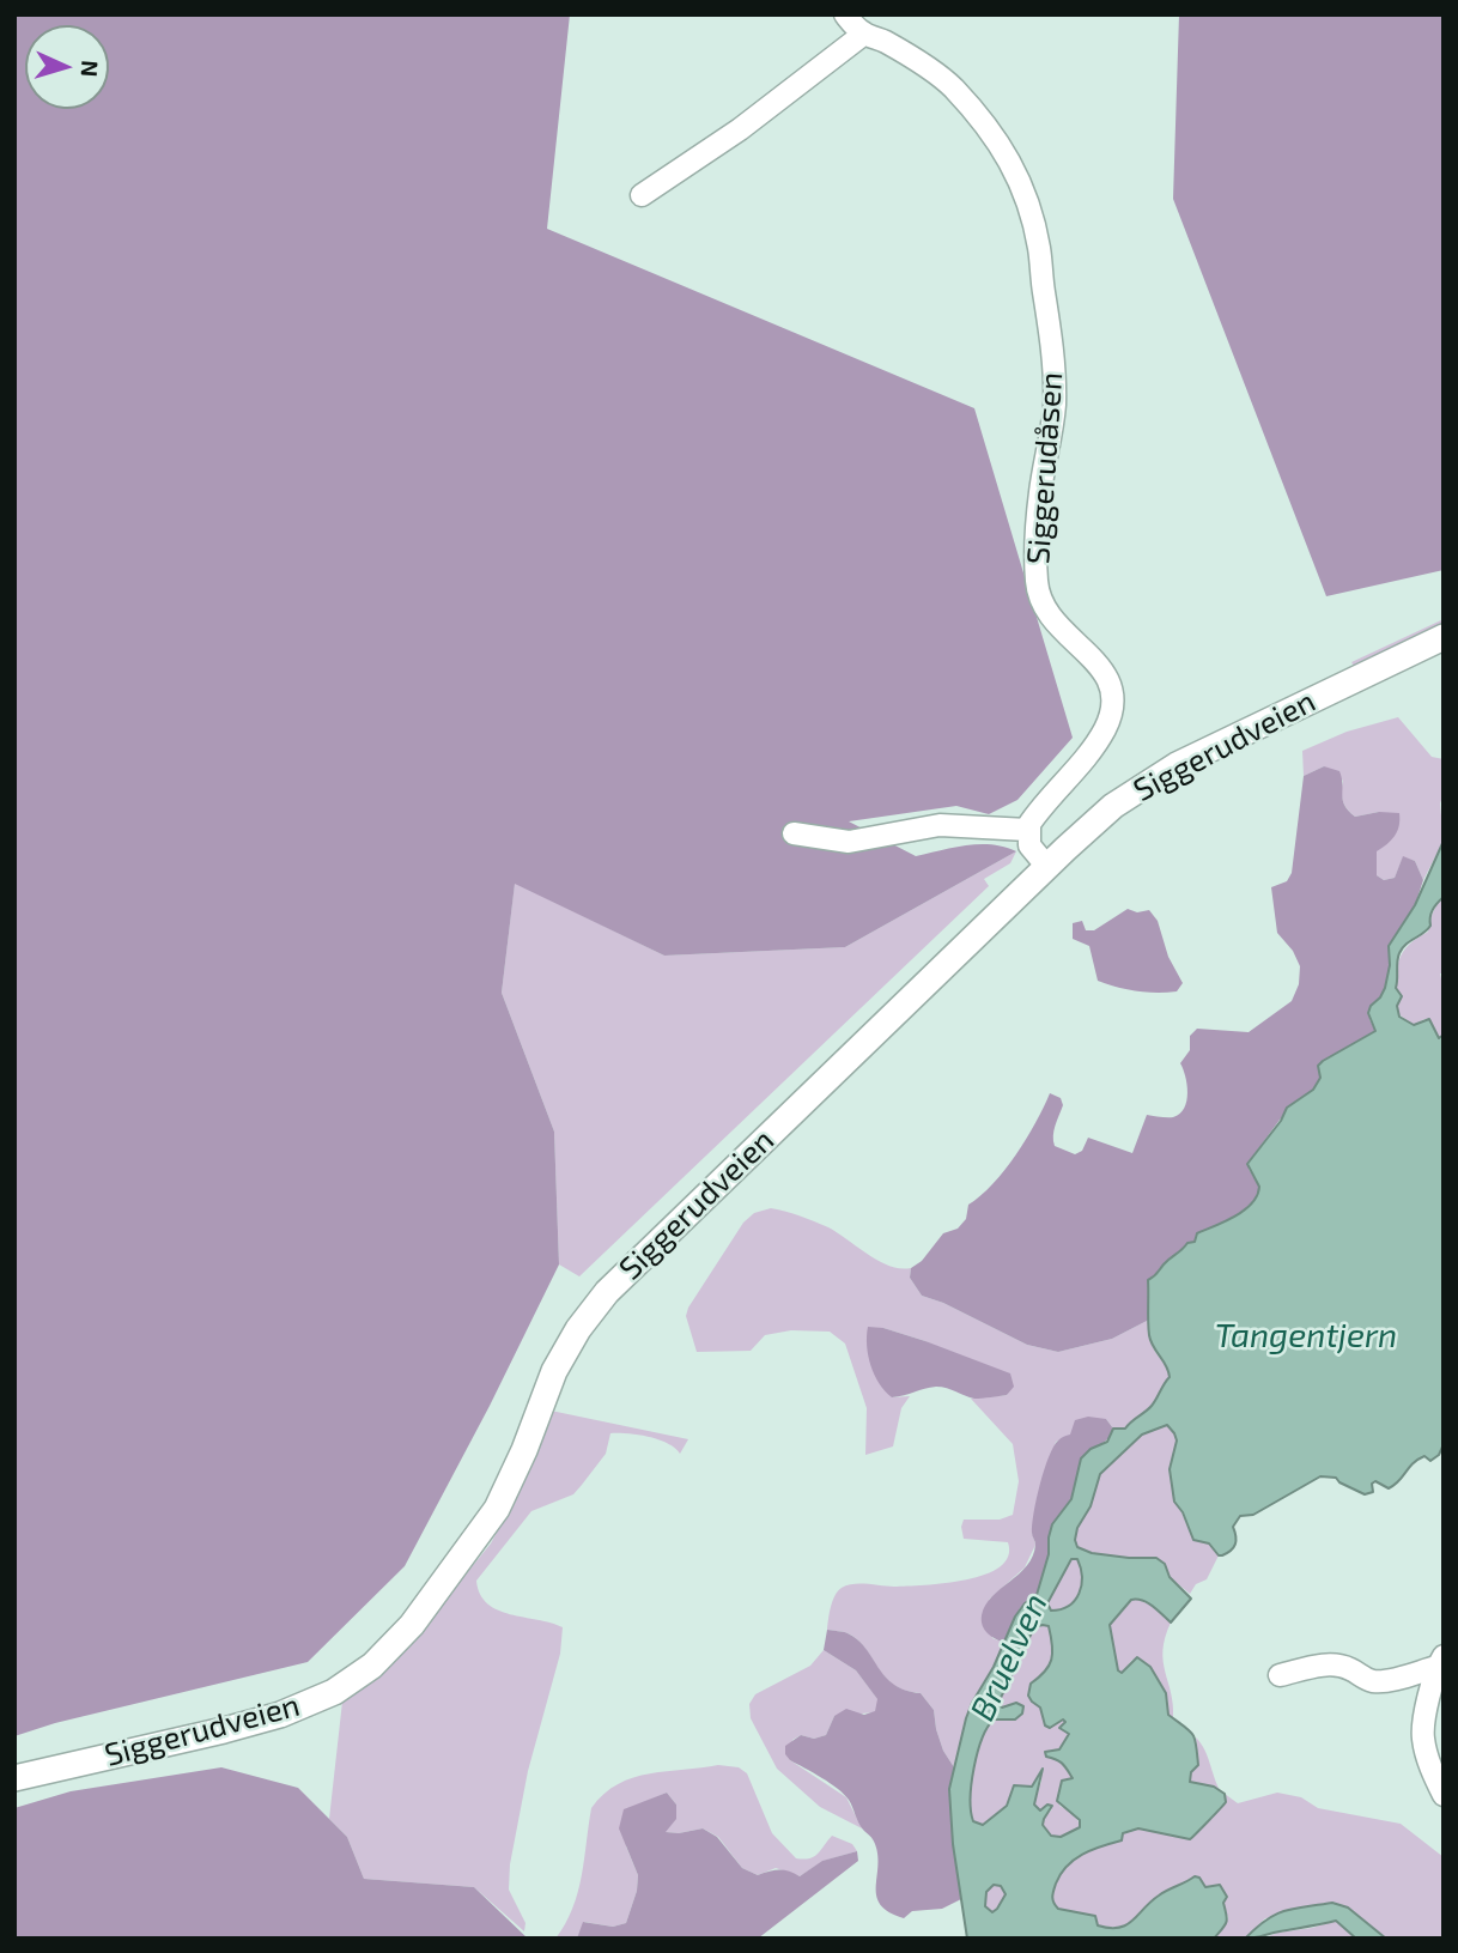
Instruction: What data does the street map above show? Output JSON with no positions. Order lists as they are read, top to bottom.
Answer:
{
  "streets": {
    "main road": ["Siggerudveien"],
    "street": ["Siggerudåsen"]
  },
  "water": ["Tangentjern", "Bruelven"],
  "north": "right"
}
